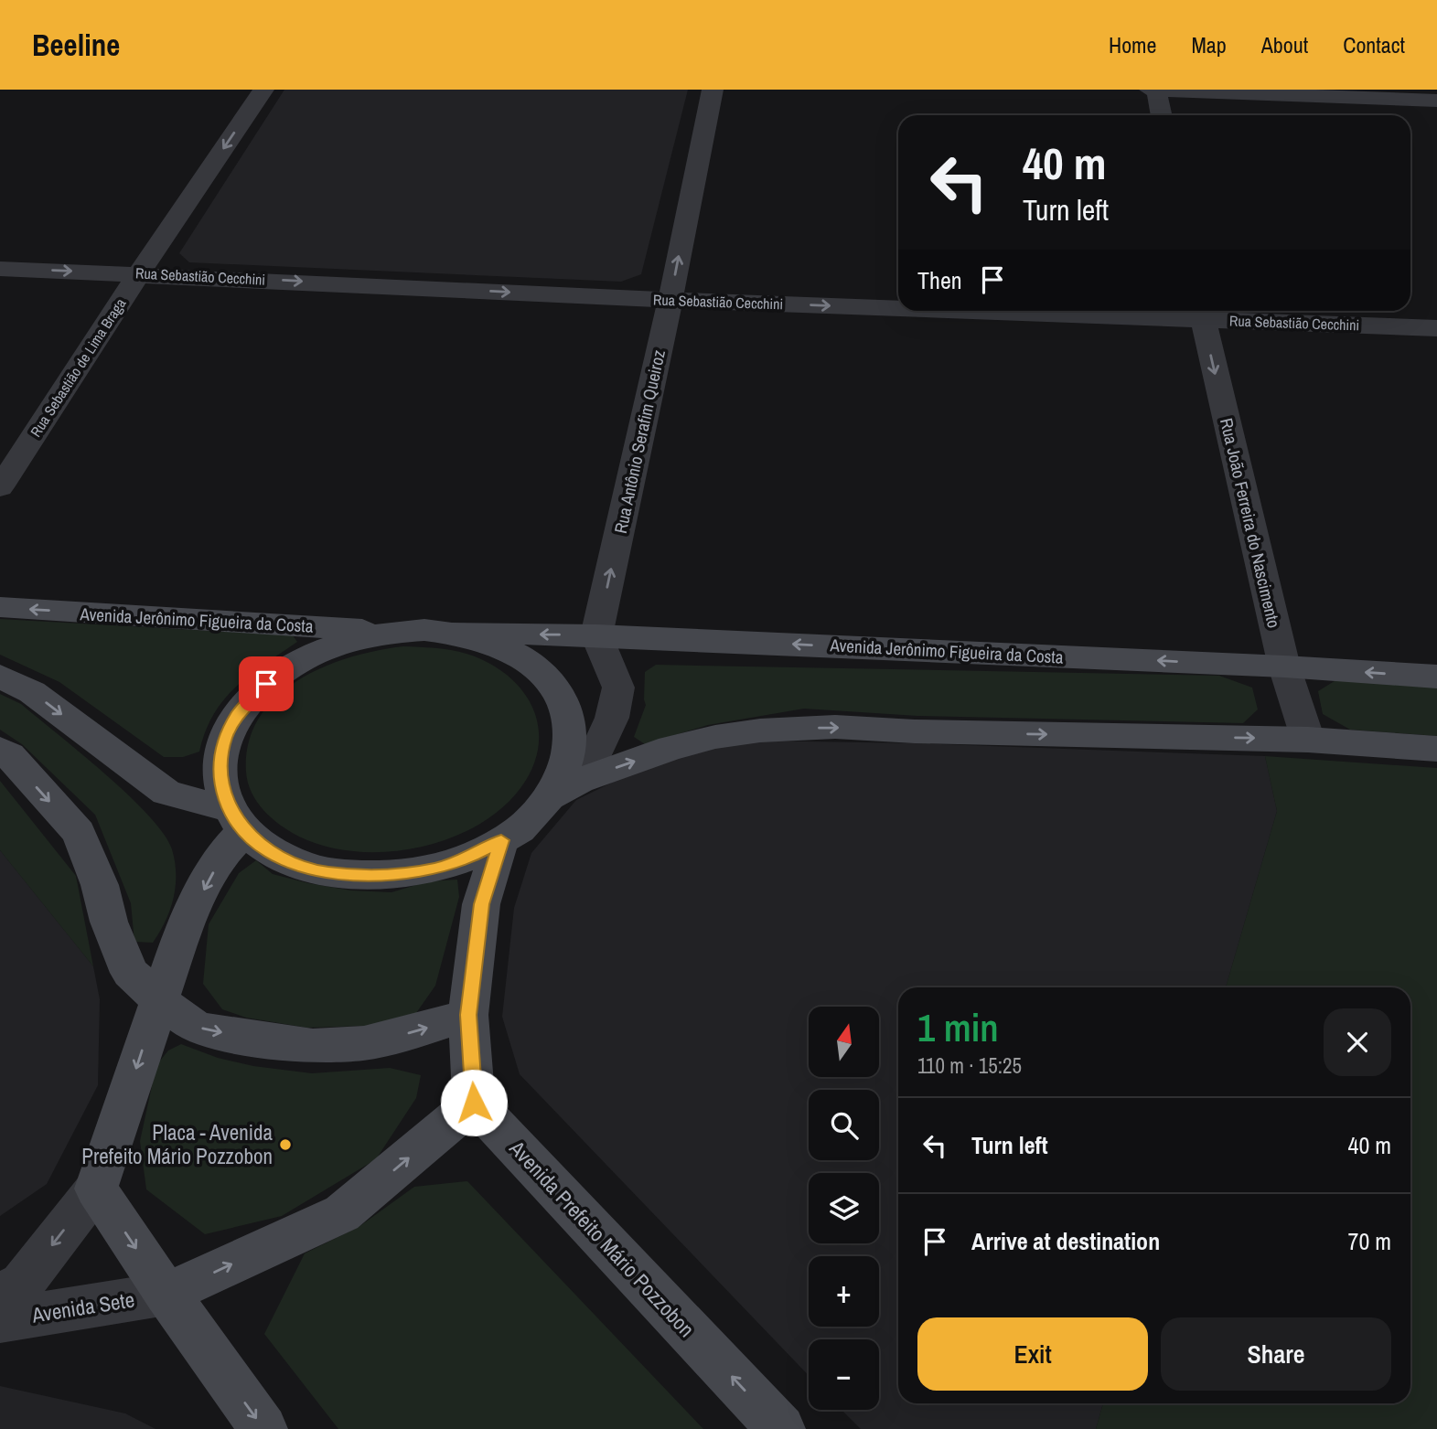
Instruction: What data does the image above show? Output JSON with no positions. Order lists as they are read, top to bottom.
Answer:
{
  "streets": {
    "main road": ["Avenida Jerônimo Figueira da Costa", "Avenida Prefeito Mário Pozzobon"],
    "street": [
      "Rua Sebastião Cecchini",
      "Rua Sebastião de Lima Braga",
      "Rua Antônio Serafim Queiroz",
      "Rua João Ferreira do Nascimento",
      "Avenida Sete"
    ]
  },
  "crossings": [
    ["Rua Sebastião Cecchini", "Rua Sebastião de Lima Braga"],
    ["Rua Sebastião Cecchini", "Rua Antônio Serafim Queiroz"],
    ["Rua Sebastião Cecchini", "Rua João Ferreira do Nascimento"],
    ["Rua Antônio Serafim Queiroz", "Avenida Jerônimo Figueira da Costa"],
    ["Rua João Ferreira do Nascimento", "Avenida Jerônimo Figueira da Costa"]
  ],
  "one_way": [
    "Rua Sebastião Cecchini",
    "Rua Sebastião de Lima Braga",
    "Rua Antônio Serafim Queiroz",
    "Rua João Ferreira do Nascimento",
    "Avenida Prefeito Mário Pozzobon",
    "Avenida Sete"
  ],
  "places": ["Placa - Avenida Prefeito Mário Pozzobon"],
  "north": "top",
  "page": {
    "header": "Beeline",
    "nav": [
      "Home",
      "Map",
      "About",
      "Contact"
    ],
    "turn": ["40 m", "Turn left"],
    "then": "Then",
    "heading": ["1 min", "110 m · 15:25"],
    "map_buttons": ["+", "−"],
    "list": [
      {
        "name": "Turn left",
        "value": "40 m"
      },
      {
        "name": "Arrive at destination",
        "value": "70 m"
      }
    ],
    "buttons": ["Exit", "Share"]
  }
}
